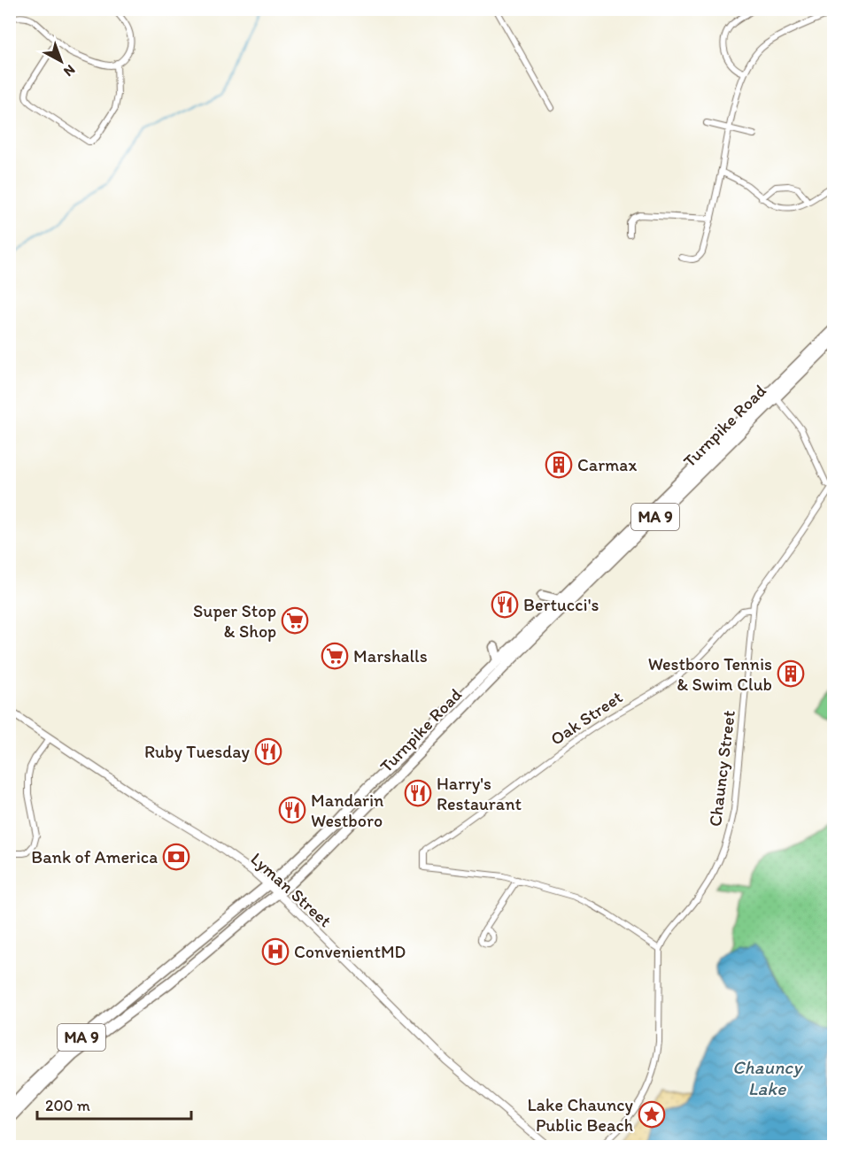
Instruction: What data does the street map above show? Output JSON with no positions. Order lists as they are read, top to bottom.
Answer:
{
  "streets": {
    "highway": ["Turnpike Road", "MA 9"],
    "street": ["Oak Street", "Chauncy Street", "Lyman Street"]
  },
  "crossings": [
    ["Turnpike Road", "Lyman Street"],
    ["Oak Street", "Chauncy Street"]
  ],
  "water": ["Chauncy Lake"],
  "places": {
    "building": ["Carmax", "Westboro Tennis & Swim Club"],
    "restaurant": [
      "Bertucci's",
      "Ruby Tuesday",
      "Harry's Restaurant",
      "Mandarin Westboro"
    ],
    "supermarket": ["Super Stop & Shop", "Marshalls"],
    "bank": ["Bank of America"],
    "hospital": ["ConvenientMD"],
    "place": ["Lake Chauncy Public Beach"]
  },
  "scale_bar": "200 m",
  "north": "bottom right"
}
